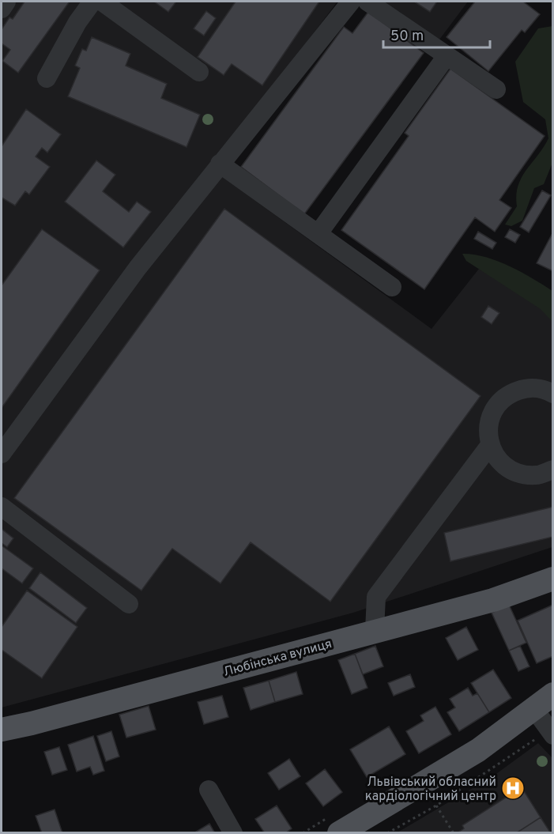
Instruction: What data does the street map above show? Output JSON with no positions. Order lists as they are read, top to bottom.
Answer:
{
  "streets": {
    "main road": ["Любінська вулиця"]
  },
  "places": {
    "hospital": ["Львівський обласний кардіологічний центр"]
  },
  "scale_bar": "50 m"
}
